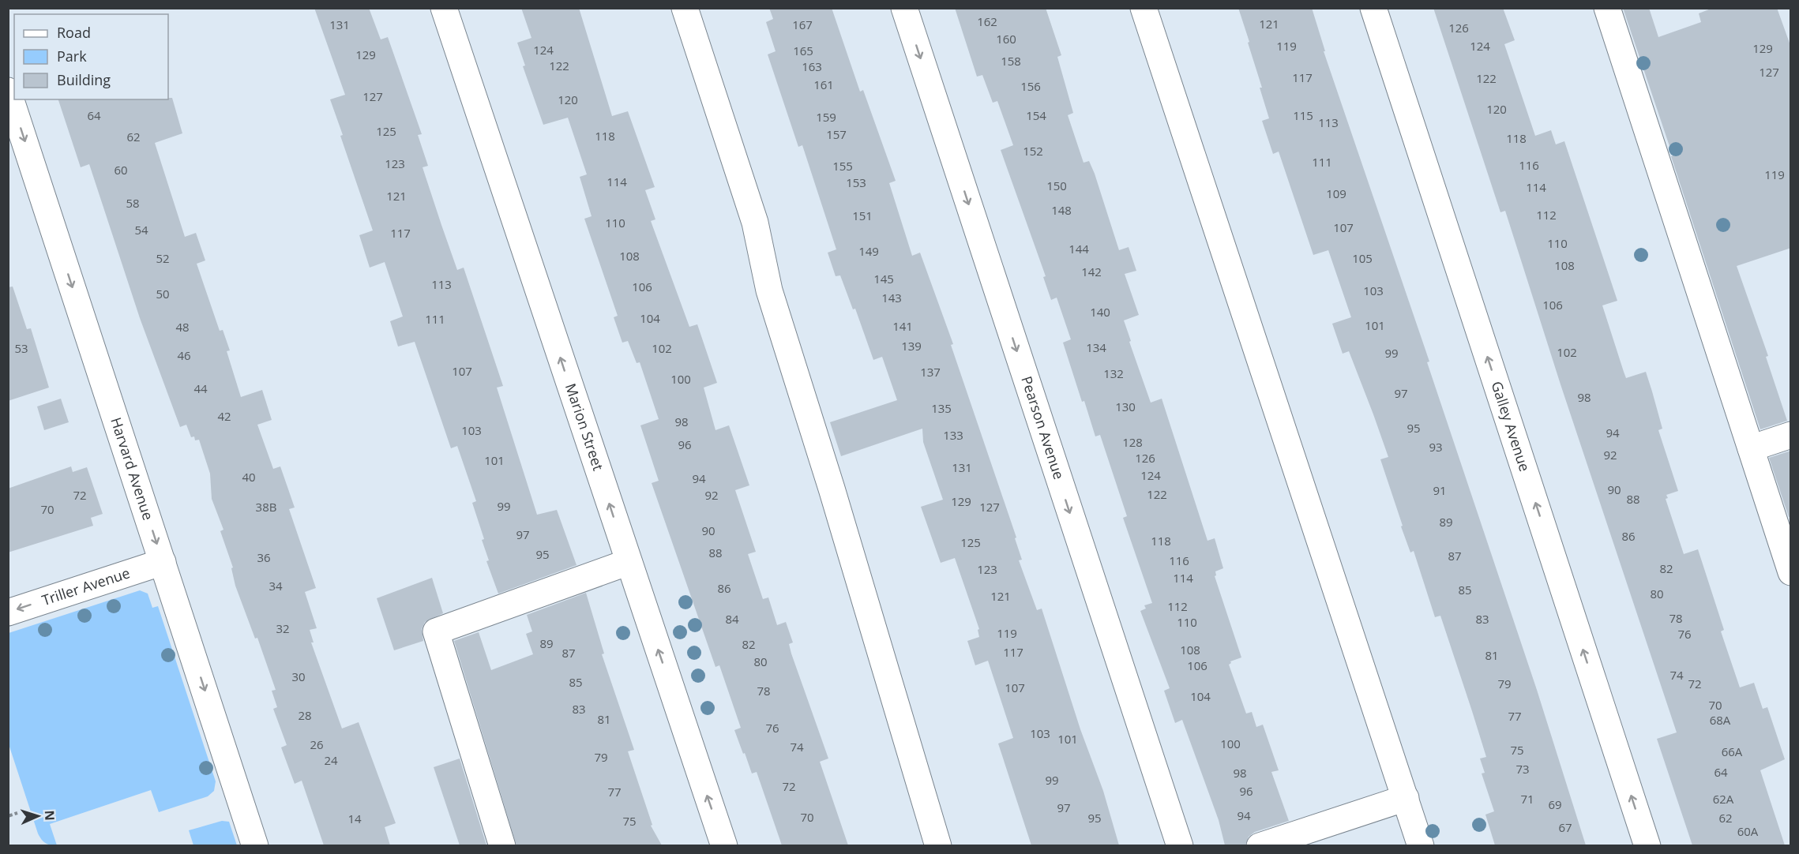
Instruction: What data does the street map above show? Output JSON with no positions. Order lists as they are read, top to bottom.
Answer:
{
  "streets": {
    "street": [
      "Marion Street",
      "Pearson Avenue",
      "Galley Avenue",
      "Harvard Avenue",
      "Triller Avenue"
    ]
  },
  "crossings": [
    ["Harvard Avenue", "Triller Avenue"]
  ],
  "one_way": ["Harvard Avenue", "Triller Avenue"],
  "house_numbers": [
    "162",
    "121",
    "131",
    "167",
    "126",
    "160",
    "119",
    "124",
    "129",
    "124",
    "165",
    "129",
    "158",
    "122",
    "163",
    "127",
    "117",
    "122",
    "161",
    "156",
    "127",
    "120",
    "120",
    "64",
    "154",
    "115",
    "159",
    "113",
    "125",
    "157",
    "118",
    "62",
    "118",
    "152",
    "111",
    "123",
    "116",
    "155",
    "60",
    "119",
    "114",
    "153",
    "150",
    "114",
    "109",
    "121",
    "58",
    "148",
    "112",
    "151",
    "110",
    "107",
    "54",
    "117",
    "110",
    "144",
    "149",
    "108",
    "52",
    "105",
    "108",
    "142",
    "145",
    "113",
    "106",
    "103",
    "50",
    "143",
    "106",
    "140",
    "104",
    "111",
    "101",
    "141",
    "48",
    "139",
    "134",
    "53",
    "102",
    "102",
    "99",
    "46",
    "107",
    "137",
    "132",
    "100",
    "44",
    "97",
    "98",
    "130",
    "135",
    "42",
    "98",
    "95",
    "103",
    "94",
    "133",
    "128",
    "96",
    "93",
    "92",
    "126",
    "101",
    "131",
    "124",
    "40",
    "94",
    "90",
    "91",
    "122",
    "72",
    "92",
    "88",
    "129",
    "99",
    "38B",
    "127",
    "70",
    "89",
    "90",
    "97",
    "86",
    "118",
    "125",
    "88",
    "95",
    "87",
    "36",
    "116",
    "82",
    "123",
    "114",
    "34",
    "86",
    "85",
    "80",
    "121",
    "112",
    "78",
    "84",
    "83",
    "110",
    "32",
    "119",
    "76",
    "89",
    "82",
    "108",
    "117",
    "87",
    "81",
    "80",
    "106",
    "74",
    "30",
    "85",
    "79",
    "72",
    "107",
    "78",
    "104",
    "70",
    "83",
    "28",
    "77",
    "81",
    "68A",
    "76",
    "103",
    "101",
    "100",
    "26",
    "74",
    "75",
    "66A",
    "79",
    "24",
    "73",
    "64",
    "98",
    "99",
    "72",
    "96",
    "77",
    "71",
    "62A",
    "69",
    "97",
    "94",
    "70",
    "95",
    "62",
    "14",
    "75",
    "67",
    "60A"
  ],
  "legend": ["Road", "Park", "Building"],
  "north": "right"
}
